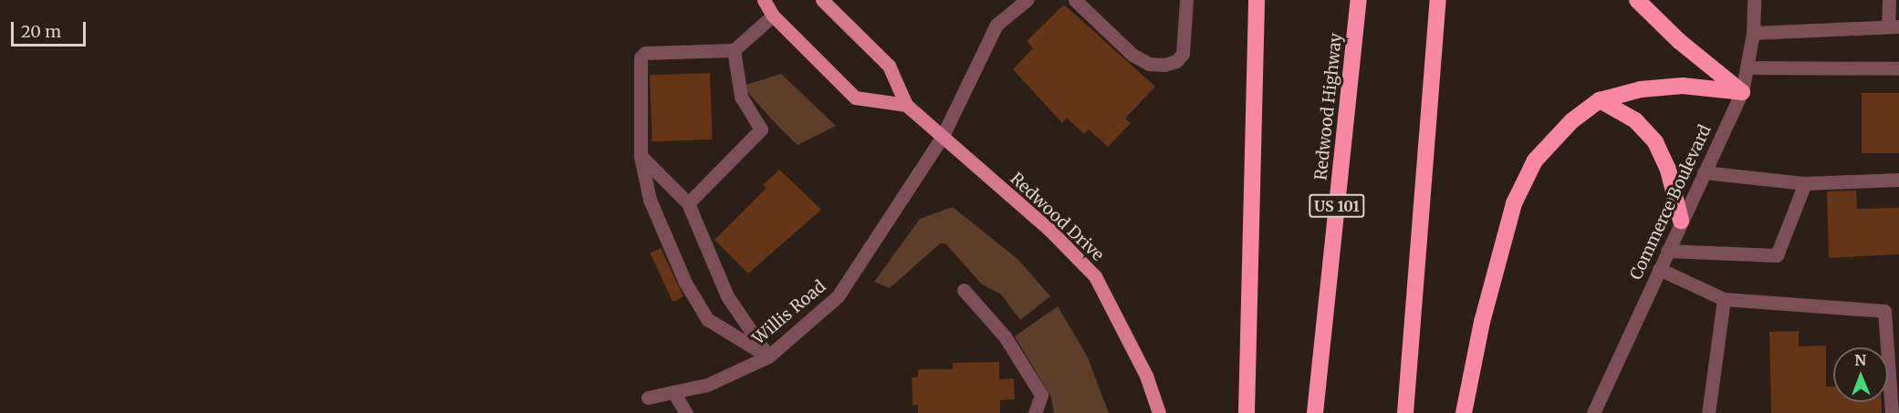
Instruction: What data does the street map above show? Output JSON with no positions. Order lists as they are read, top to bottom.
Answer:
{
  "streets": {
    "highway": ["Redwood Highway", "US 101"],
    "main road": ["Redwood Drive"],
    "street": ["Commerce Boulevard", "Willis Road"]
  },
  "crossings": [
    ["Redwood Drive", "Willis Road"]
  ],
  "scale_bar": "20 m",
  "north": "top"
}
